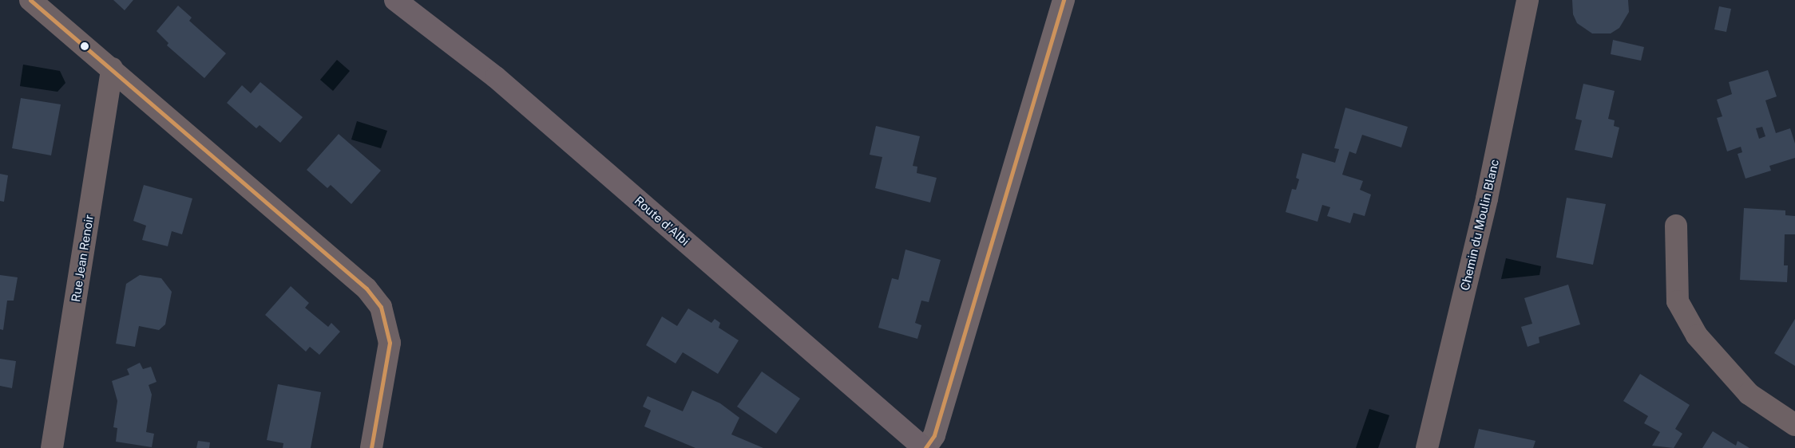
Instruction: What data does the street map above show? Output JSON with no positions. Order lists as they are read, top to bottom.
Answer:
{
  "streets": {
    "main road": ["Route d'Albi"],
    "street": ["Chemin du Moulin Blanc", "Rue Jean Renoir"]
  }
}
